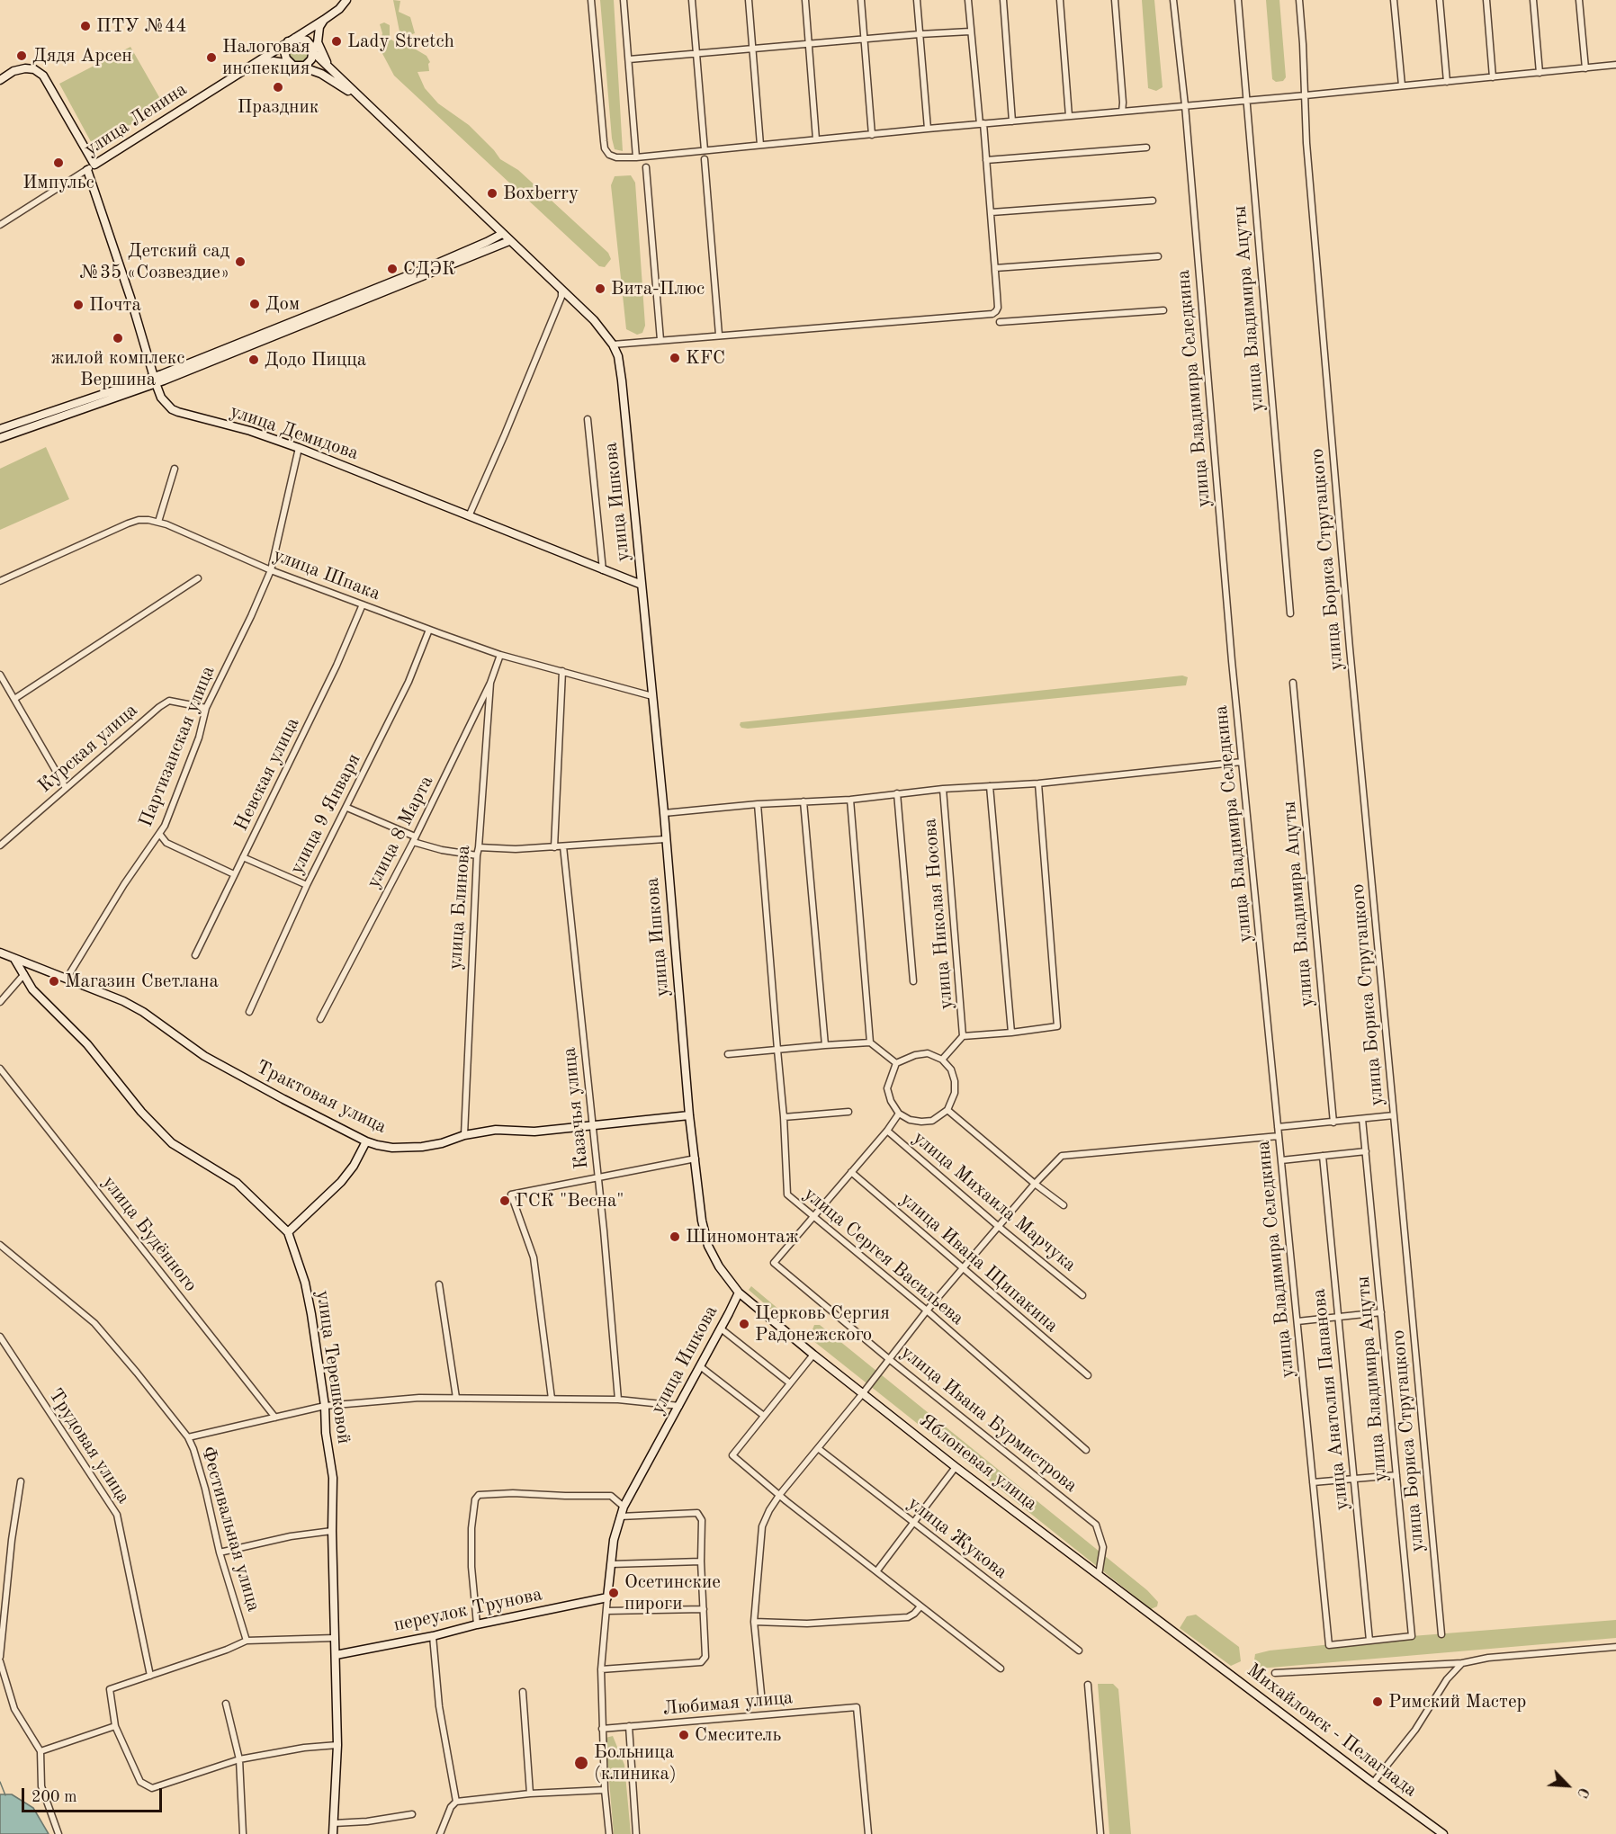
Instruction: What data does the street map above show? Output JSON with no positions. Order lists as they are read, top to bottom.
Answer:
{
  "streets": {
    "street": [
      "улица Ленина",
      "улица Владимира Ацуты",
      "улица Владимира Селедкина",
      "улица Демидова",
      "улица Ишкова",
      "улица Бориса Стругацкого",
      "улица Шпака",
      "Партизанская улица",
      "Курская улица",
      "Невская улица",
      "улица 9 Января",
      "улица 8 Марта",
      "улица Блинова",
      "улица Николая Носова",
      "Трактовая улица",
      "Казачья улица",
      "улица Михаила Марчука",
      "улица Будённого",
      "улица Сергея Васильева",
      "улица Ивана Щипакина",
      "улица Терешковой",
      "улица Анатолия Папанова",
      "улица Ивана Бурмистрова",
      "Трудовая улица",
      "Яблоневая улица",
      "Фестивальная улица",
      "улица Жукова",
      "переулок Трунова",
      "Любимая улица",
      "Михайловск - Пелагиада"
    ]
  },
  "crossings": [
    ["улица Ленина", "улица Демидова"],
    ["улица Ленина", "улица Ишкова"],
    ["улица Владимира Ацуты", "улица Владимира Селедкина"],
    ["улица Владимира Ацуты", "улица Бориса Стругацкого"],
    ["улица Владимира Ацуты", "улица Анатолия Папанова"],
    ["улица Владимира Селедкина", "улица Бориса Стругацкого"],
    ["улица Владимира Селедкина", "улица Анатолия Папанова"],
    ["улица Демидова", "улица Ишкова"],
    ["улица Демидова", "Партизанская улица"],
    ["улица Ишкова", "улица Шпака"],
    ["улица Ишкова", "Трактовая улица"],
    ["улица Ишкова", "Яблоневая улица"],
    ["улица Ишкова", "переулок Трунова"],
    ["улица Ишкова", "Любимая улица"],
    ["улица Шпака", "Партизанская улица"],
    ["улица Шпака", "Невская улица"],
    ["улица Шпака", "улица 9 Января"],
    ["улица Шпака", "улица 8 Марта"],
    ["Партизанская улица", "Курская улица"],
    ["Партизанская улица", "Трактовая улица"],
    ["улица 8 Марта", "улица Блинова"],
    ["улица Блинова", "Трактовая улица"],
    ["Трактовая улица", "Казачья улица"],
    ["Трактовая улица", "улица Терешковой"],
    ["улица Сергея Васильева", "улица Ивана Бурмистрова"],
    ["улица Терешковой", "переулок Трунова"],
    ["улица Ивана Бурмистрова", "Яблоневая улица"],
    ["Яблоневая улица", "Михайловск - Пелагиада"]
  ],
  "places": [
    "ПТУ №44",
    "Lady Stretch",
    "Дядя Арсен",
    "Налоговая инспекция",
    "Праздник",
    "Импульс",
    "Boxberry",
    "Детский сад №35 «Созвездие»",
    "СДЭК",
    "Вита-Плюс",
    "Дом",
    "Почта",
    "жилой комплекс Вершина",
    "KFC",
    "Додо Пицца",
    "Магазин Светлана",
    "ГСК \"Весна\"",
    "Шиномонтаж",
    "Церковь Сергия Радонежского",
    "Осетинские пироги",
    "Римский Мастер",
    "Смеситель",
    "Больница (клиника)"
  ],
  "scale_bar": "200 m",
  "north": "bottom right"
}
